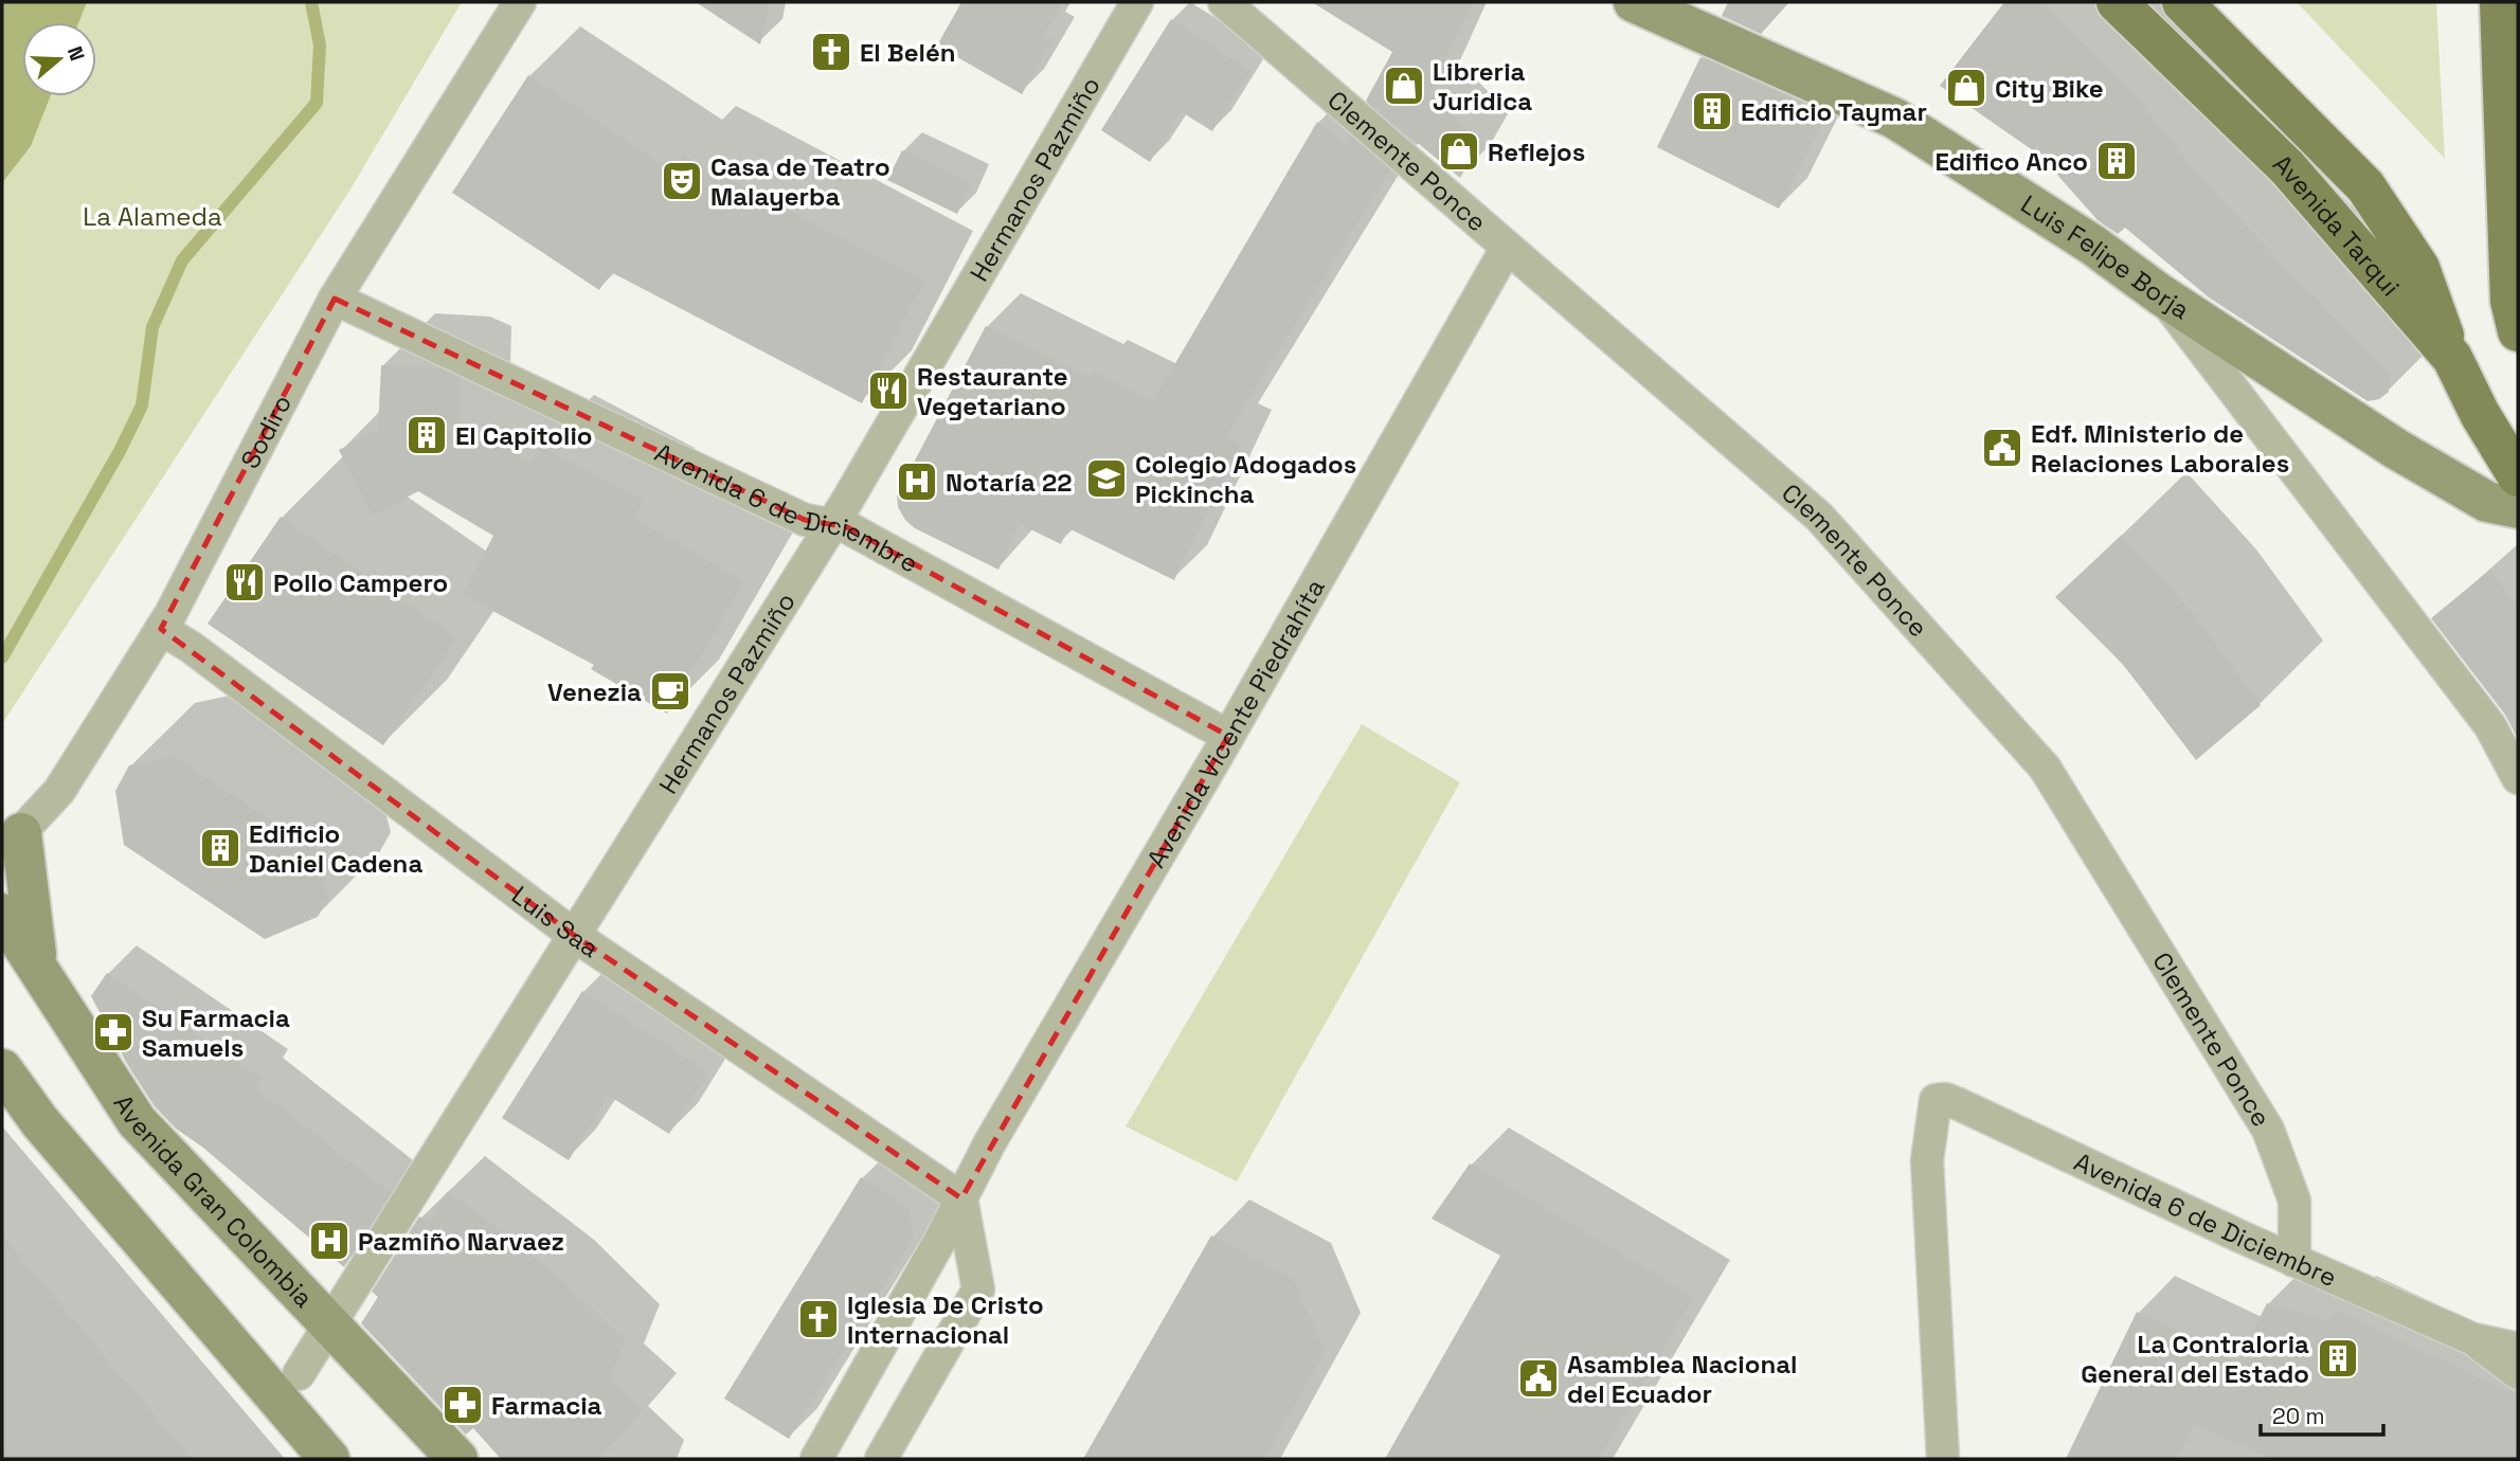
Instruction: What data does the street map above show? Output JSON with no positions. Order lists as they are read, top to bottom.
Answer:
{
  "streets": {
    "main road": ["Avenida Tarqui", "Luis Felipe Borja", "Avenida Gran Colombia"],
    "street": [
      "Clemente Ponce",
      "Hermanos Pazmiño",
      "Sodiro",
      "Avenida 6 de Diciembre",
      "Avenida Vicente Piedrahíta",
      "Luis Saa"
    ]
  },
  "crossings": [
    ["Clemente Ponce", "Avenida 6 de Diciembre"],
    ["Clemente Ponce", "Avenida Vicente Piedrahíta"],
    ["Hermanos Pazmiño", "Avenida 6 de Diciembre"],
    ["Hermanos Pazmiño", "Luis Saa"],
    ["Hermanos Pazmiño", "Avenida Gran Colombia"],
    ["Sodiro", "Avenida 6 de Diciembre"],
    ["Sodiro", "Luis Saa"],
    ["Avenida 6 de Diciembre", "Avenida Vicente Piedrahíta"],
    ["Avenida Vicente Piedrahíta", "Luis Saa"]
  ],
  "parks": ["La Alameda"],
  "places": {
    "church": ["El Belén", "Iglesia De Cristo Internacional"],
    "shop": ["Libreria Juridica", "City Bike", "Reflejos"],
    "building": [
      "Edificio Taymar",
      "Edifico Anco",
      "El Capitolio",
      "Edificio Daniel Cadena",
      "La Contraloria General del Estado"
    ],
    "theatre": ["Casa de Teatro Malayerba"],
    "restaurant": ["Restaurante Vegetariano", "Pollo Campero"],
    "public building": ["Edf. Ministerio de Relaciones Laborales", "Asamblea Nacional del Ecuador"],
    "school or university": ["Colegio Adogados Pickincha"],
    "hospital": ["Notaría 22", "Pazmiño Narvaez"],
    "cafe": ["Venezia"],
    "pharmacy": ["Su Farmacia Samuels", "Farmacia"]
  },
  "scale_bar": "20 m",
  "north": "right"
}
